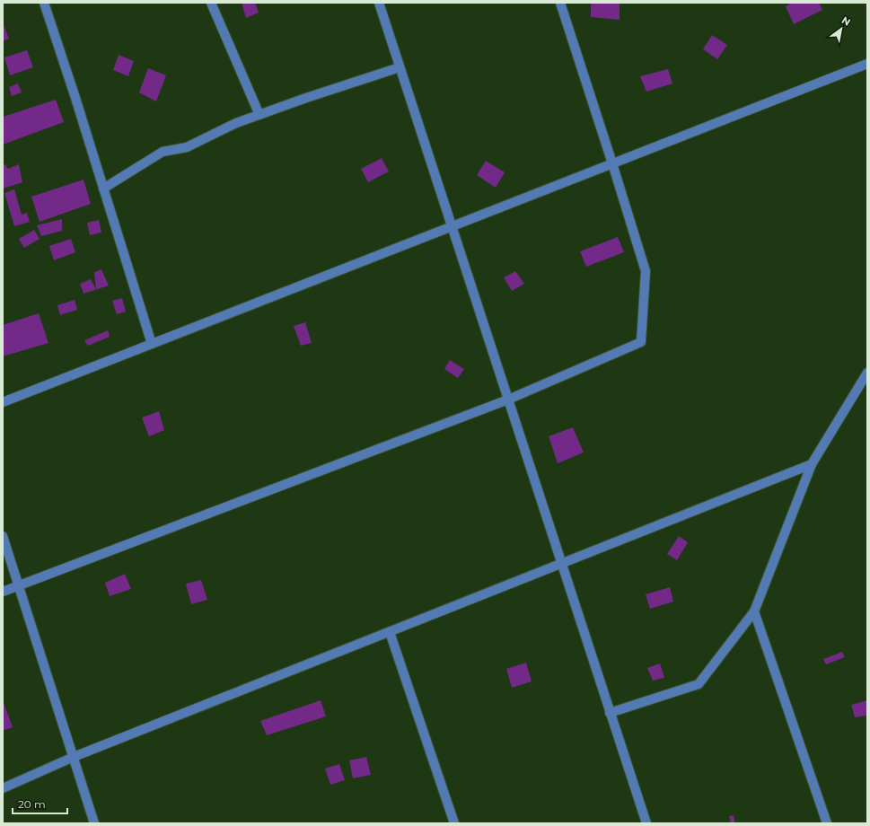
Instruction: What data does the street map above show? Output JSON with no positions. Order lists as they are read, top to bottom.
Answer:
{
  "scale_bar": "20 m",
  "north": "top right"
}
